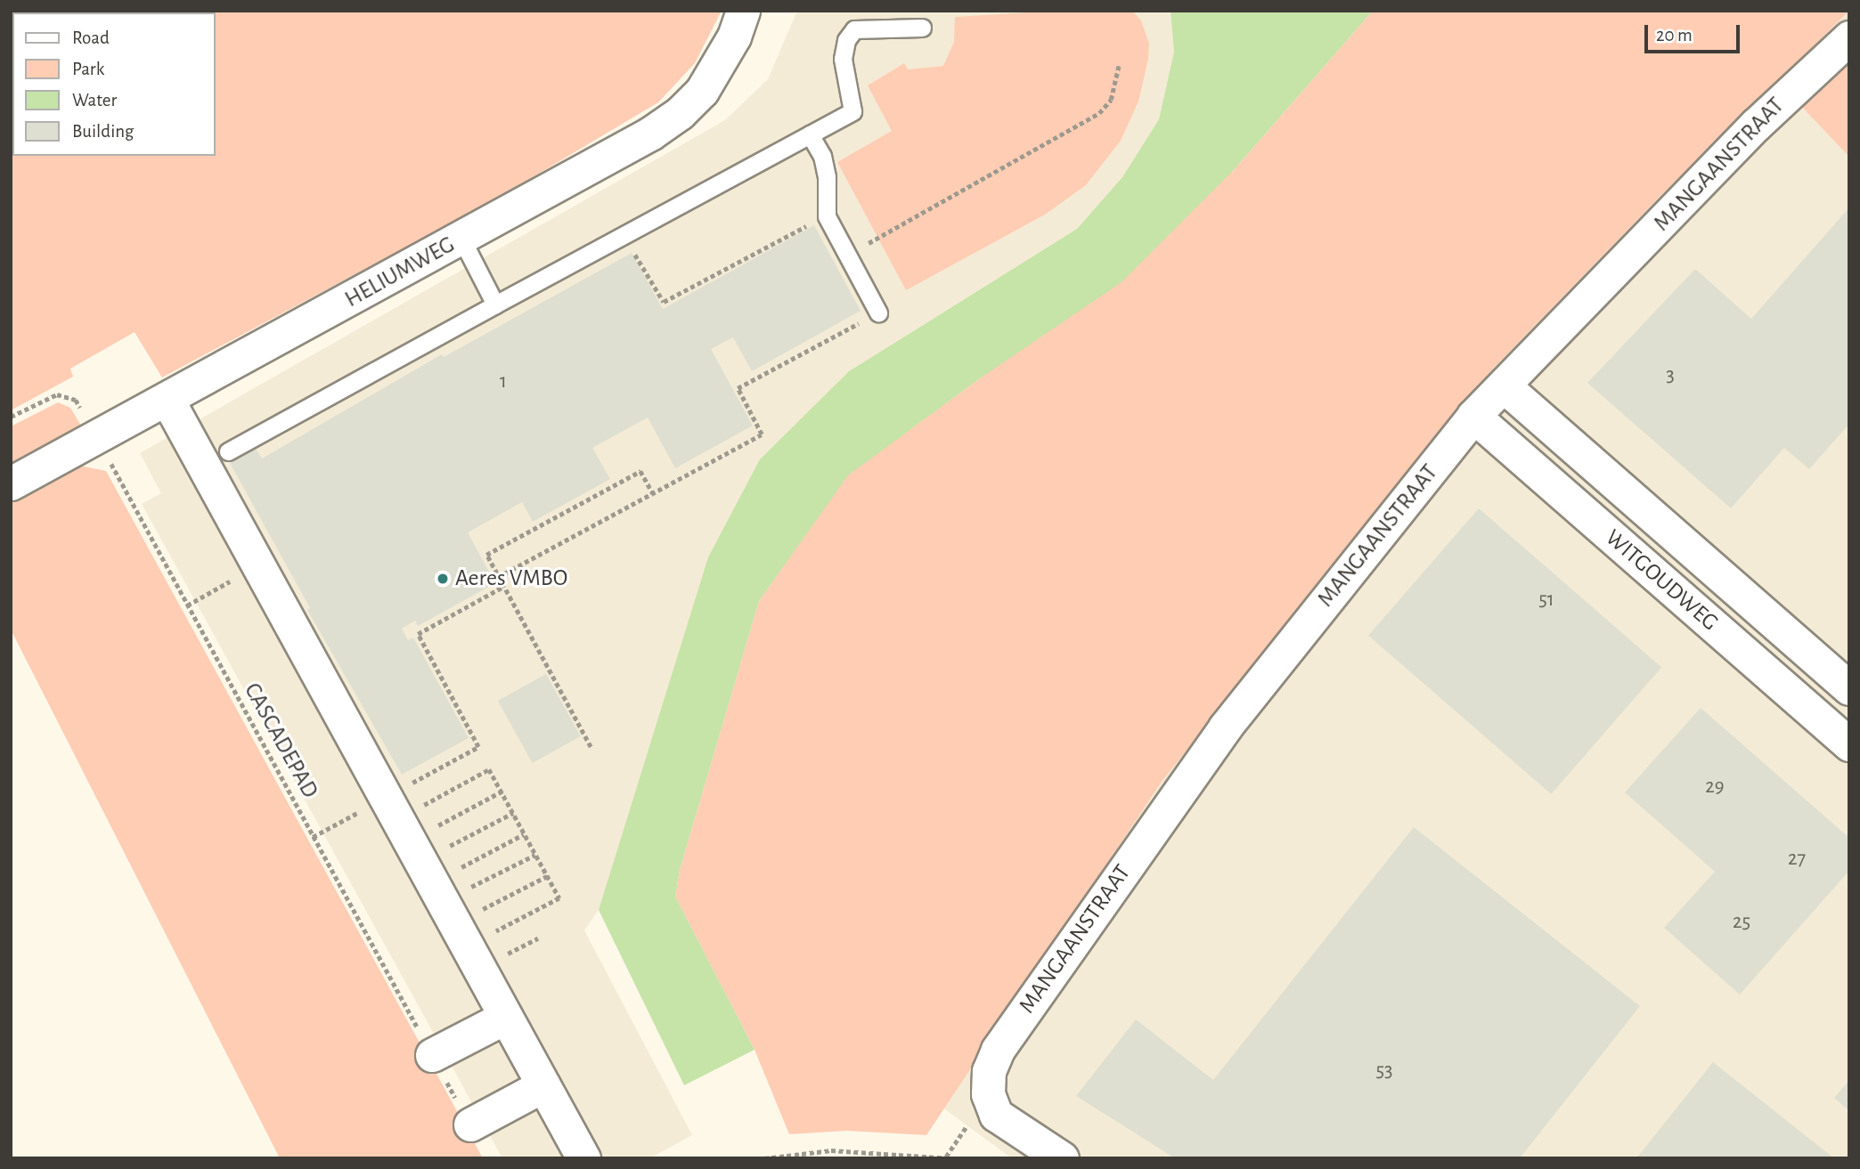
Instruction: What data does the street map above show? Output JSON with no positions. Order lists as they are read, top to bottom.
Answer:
{
  "streets": {
    "street": ["MANGAANSTRAAT", "HELIUMWEG", "WITGOUDWEG"],
    "path": ["CASCADEPAD"]
  },
  "crossings": [
    ["MANGAANSTRAAT", "WITGOUDWEG"],
    ["HELIUMWEG", "CASCADEPAD"]
  ],
  "places": ["Aeres VMBO"],
  "house_numbers": [
    "3",
    "1",
    "51",
    "29",
    "27",
    "25",
    "53"
  ],
  "legend": [
    "Road",
    "Park",
    "Water",
    "Building"
  ],
  "scale_bar": "20 m"
}
